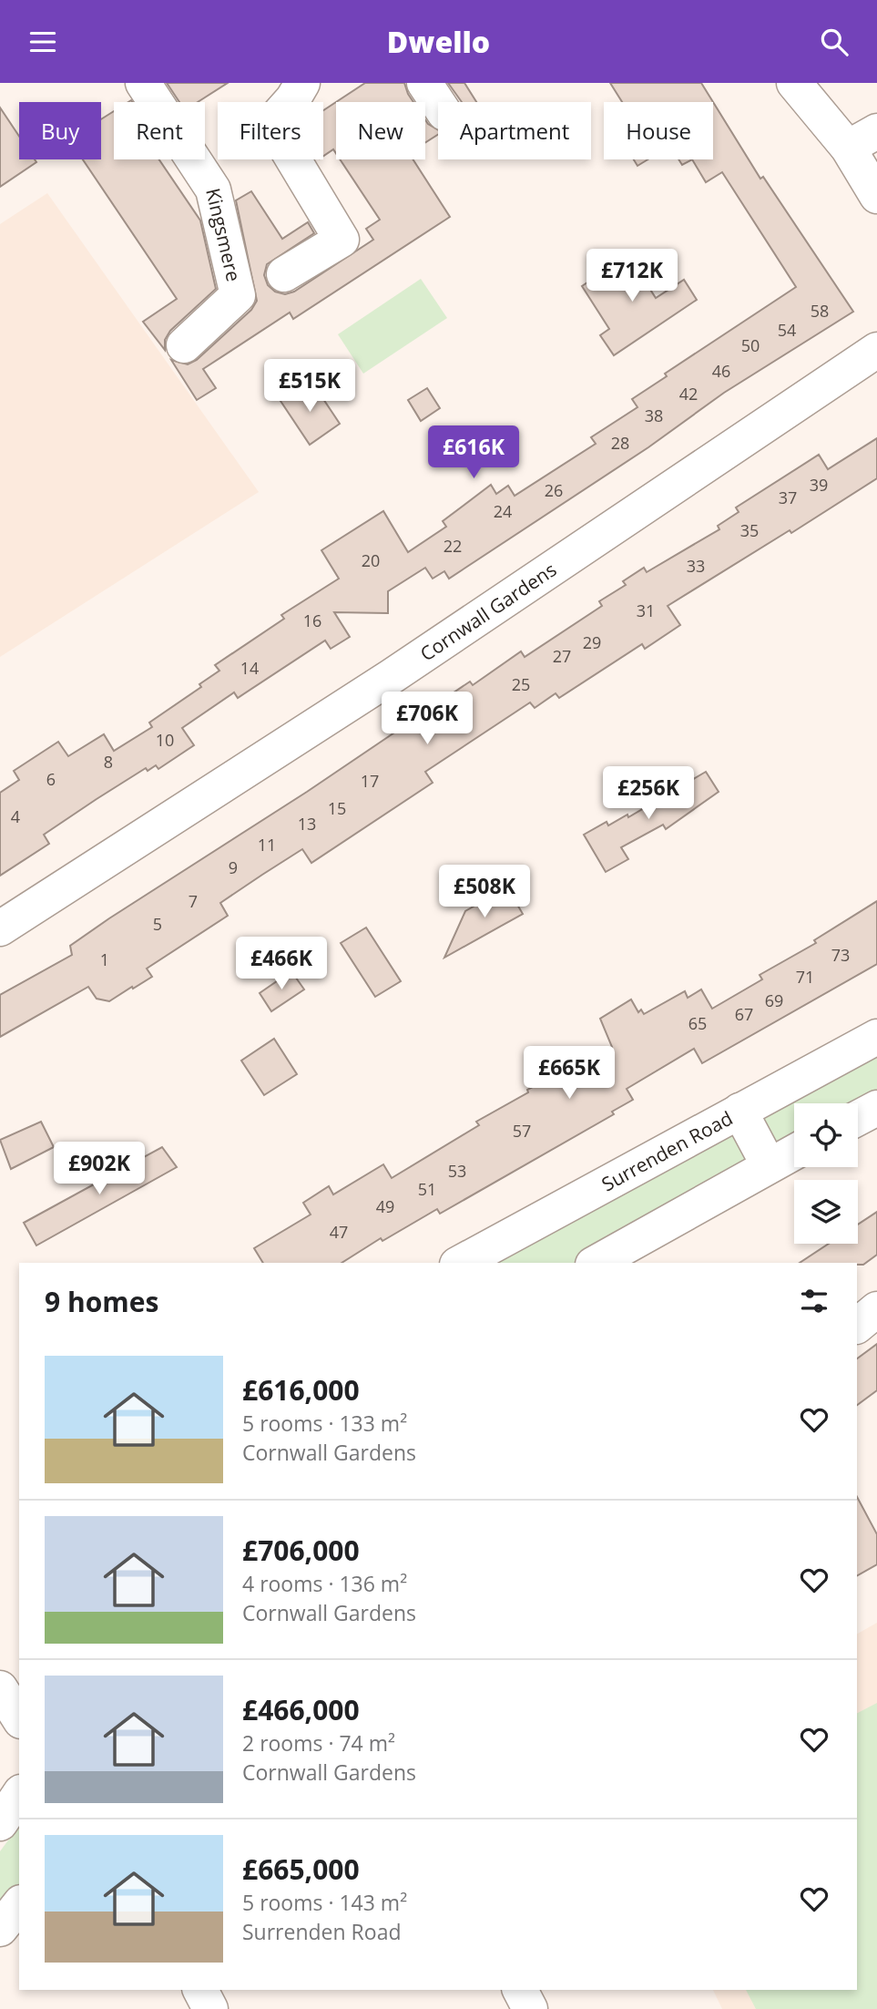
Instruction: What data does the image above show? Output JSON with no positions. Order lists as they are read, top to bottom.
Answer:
{
  "streets": {
    "street": ["Kingsmere", "Cornwall Gardens", "Surrenden Road"]
  },
  "house_numbers": [
    "58",
    "54",
    "50",
    "46",
    "42",
    "38",
    "28",
    "39",
    "26",
    "37",
    "24",
    "35",
    "22",
    "20",
    "33",
    "31",
    "16",
    "29",
    "27",
    "14",
    "25",
    "10",
    "8",
    "6",
    "17",
    "15",
    "4",
    "13",
    "11",
    "9",
    "7",
    "5",
    "73",
    "1",
    "71",
    "69",
    "67",
    "65",
    "57",
    "53",
    "51",
    "49",
    "47"
  ],
  "page": {
    "header": "Dwello",
    "chip": [
      "Buy",
      "Rent",
      "Filters",
      "New",
      "Apartment",
      "House"
    ],
    "price": [
      "£712K",
      "£515K",
      "£616K",
      "£706K",
      "£256K",
      "£508K",
      "£466K",
      "£665K",
      "£902K"
    ],
    "heading": "9 homes",
    "list": [
      {
        "name": "£616,000",
        "note": "5 rooms · 133 m² · Cornwall Gardens"
      },
      {
        "name": "£706,000",
        "note": "4 rooms · 136 m² · Cornwall Gardens"
      },
      {
        "name": "£466,000",
        "note": "2 rooms · 74 m² · Cornwall Gardens"
      },
      {
        "name": "£665,000",
        "note": "5 rooms · 143 m² · Surrenden Road"
      }
    ]
  }
}
